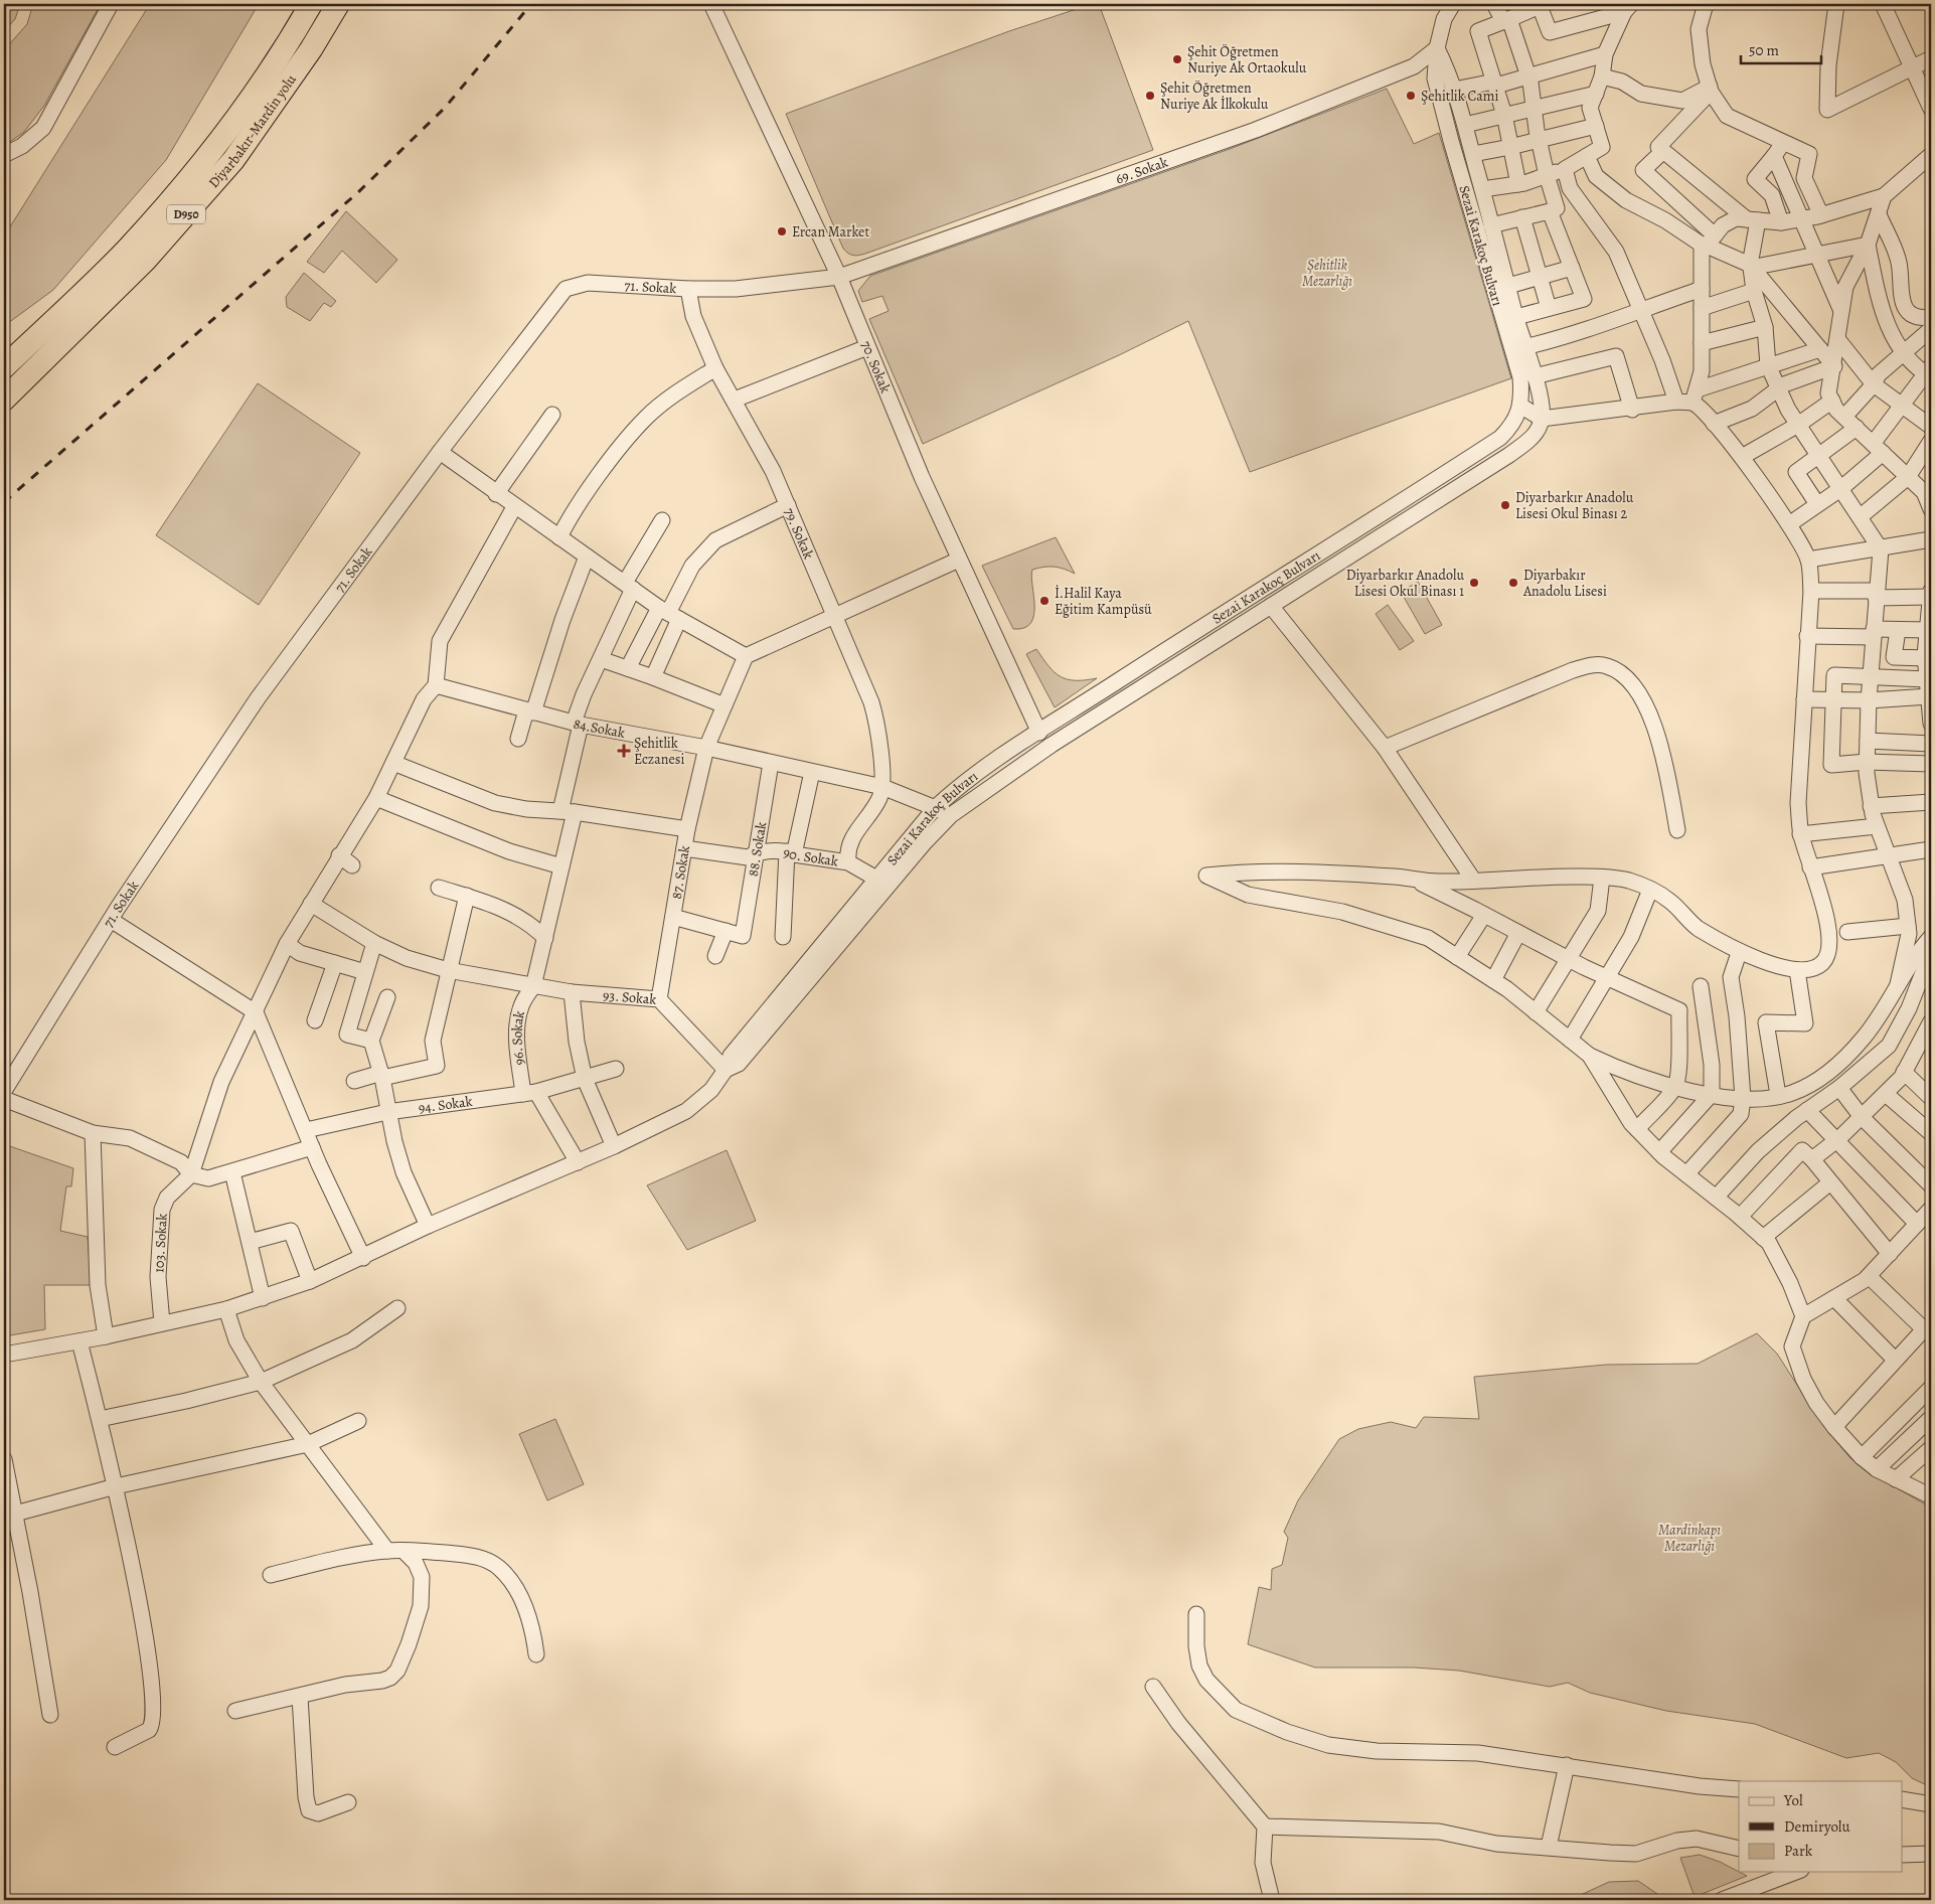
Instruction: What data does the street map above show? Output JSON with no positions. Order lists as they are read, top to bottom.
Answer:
{
  "streets": {
    "highway": ["Diyarbakır-Mardin yolu", "D950"],
    "street": [
      "69. Sokak",
      "Sezai Karakoç Bulvarı",
      "71. Sokak",
      "70. Sokak",
      "79. Sokak",
      "84.Sokak",
      "88. Sokak",
      "90. Sokak",
      "87. Sokak",
      "93. Sokak",
      "96. Sokak",
      "94. Sokak",
      "103. Sokak"
    ]
  },
  "crossings": [
    ["69. Sokak", "Sezai Karakoç Bulvarı"],
    ["69. Sokak", "71. Sokak"],
    ["69. Sokak", "70. Sokak"],
    ["Sezai Karakoç Bulvarı", "70. Sokak"],
    ["Sezai Karakoç Bulvarı", "84.Sokak"],
    ["Sezai Karakoç Bulvarı", "93. Sokak"],
    ["Sezai Karakoç Bulvarı", "96. Sokak"],
    ["Sezai Karakoç Bulvarı", "103. Sokak"],
    ["71. Sokak", "70. Sokak"],
    ["71. Sokak", "79. Sokak"],
    ["79. Sokak", "84.Sokak"],
    ["84.Sokak", "88. Sokak"],
    ["84.Sokak", "87. Sokak"],
    ["84.Sokak", "96. Sokak"],
    ["88. Sokak", "90. Sokak"],
    ["90. Sokak", "87. Sokak"],
    ["87. Sokak", "93. Sokak"],
    ["93. Sokak", "96. Sokak"],
    ["96. Sokak", "94. Sokak"]
  ],
  "parks": ["Şehitlik Mezarlığı", "Mardinkapı Mezarlığı"],
  "places": {
    "other": [
      "Şehit Öğretmen Nuriye Ak Ortaokulu",
      "Şehit Öğretmen Nuriye Ak İlkokulu",
      "Şehitlik Cami",
      "Ercan Market",
      "Diyarbarkır Anadolu Lisesi Okul Binası 2",
      "Diyarbarkır Anadolu Lisesi Okul Binası 1",
      "Diyarbakır Anadolu Lisesi",
      "İ.Halil Kaya Eğitim Kampüsü"
    ],
    "health": ["Şehitlik Eczanesi"]
  },
  "legend": ["Yol", "Demiryolu", "Park"],
  "scale_bar": "50 m"
}
